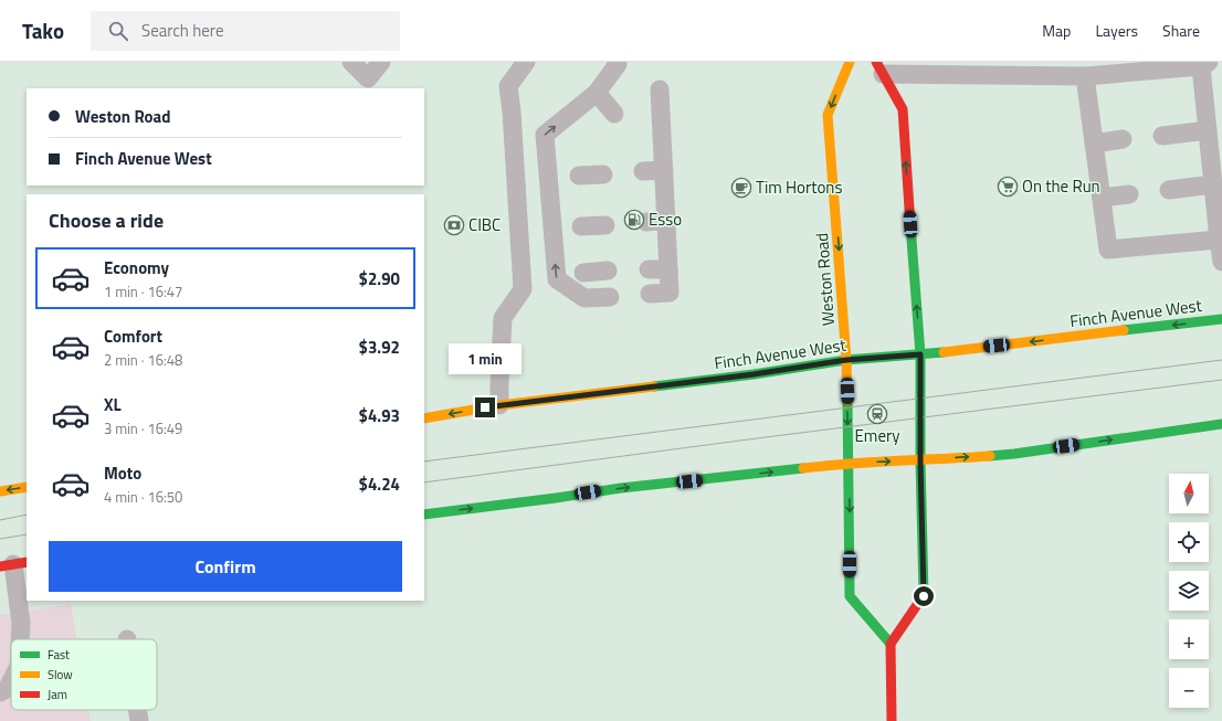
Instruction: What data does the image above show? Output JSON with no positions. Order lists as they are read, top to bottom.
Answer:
{
  "streets": {
    "main road": ["Weston Road", "Finch Avenue West"]
  },
  "crossings": [
    ["Weston Road", "Finch Avenue West"]
  ],
  "one_way": ["Finch Avenue West"],
  "places": {
    "supermarket": ["On the Run"],
    "cafe": ["Tim Hortons"],
    "fuel station": ["Esso"],
    "bank": ["CIBC"],
    "station": ["Emery"]
  },
  "legend": ["Fast", "Slow", "Jam"],
  "north": "top",
  "page": {
    "header": "Tako",
    "search": "Search here",
    "nav": ["Map", "Layers", "Share"],
    "banner": ["Weston Road", "Finch Avenue West"],
    "heading": "Choose a ride",
    "list": [
      {
        "name": "Economy",
        "note": "1 min · 16:47",
        "value": "$2.90"
      },
      {
        "name": "Comfort",
        "note": "2 min · 16:48",
        "value": "$3.92"
      },
      {
        "name": "XL",
        "note": "3 min · 16:49",
        "value": "$4.93"
      },
      {
        "name": "Moto",
        "note": "4 min · 16:50",
        "value": "$4.24"
      }
    ],
    "bubble": "1 min",
    "map_buttons": ["+", "−"],
    "buttons": "Confirm"
  }
}
